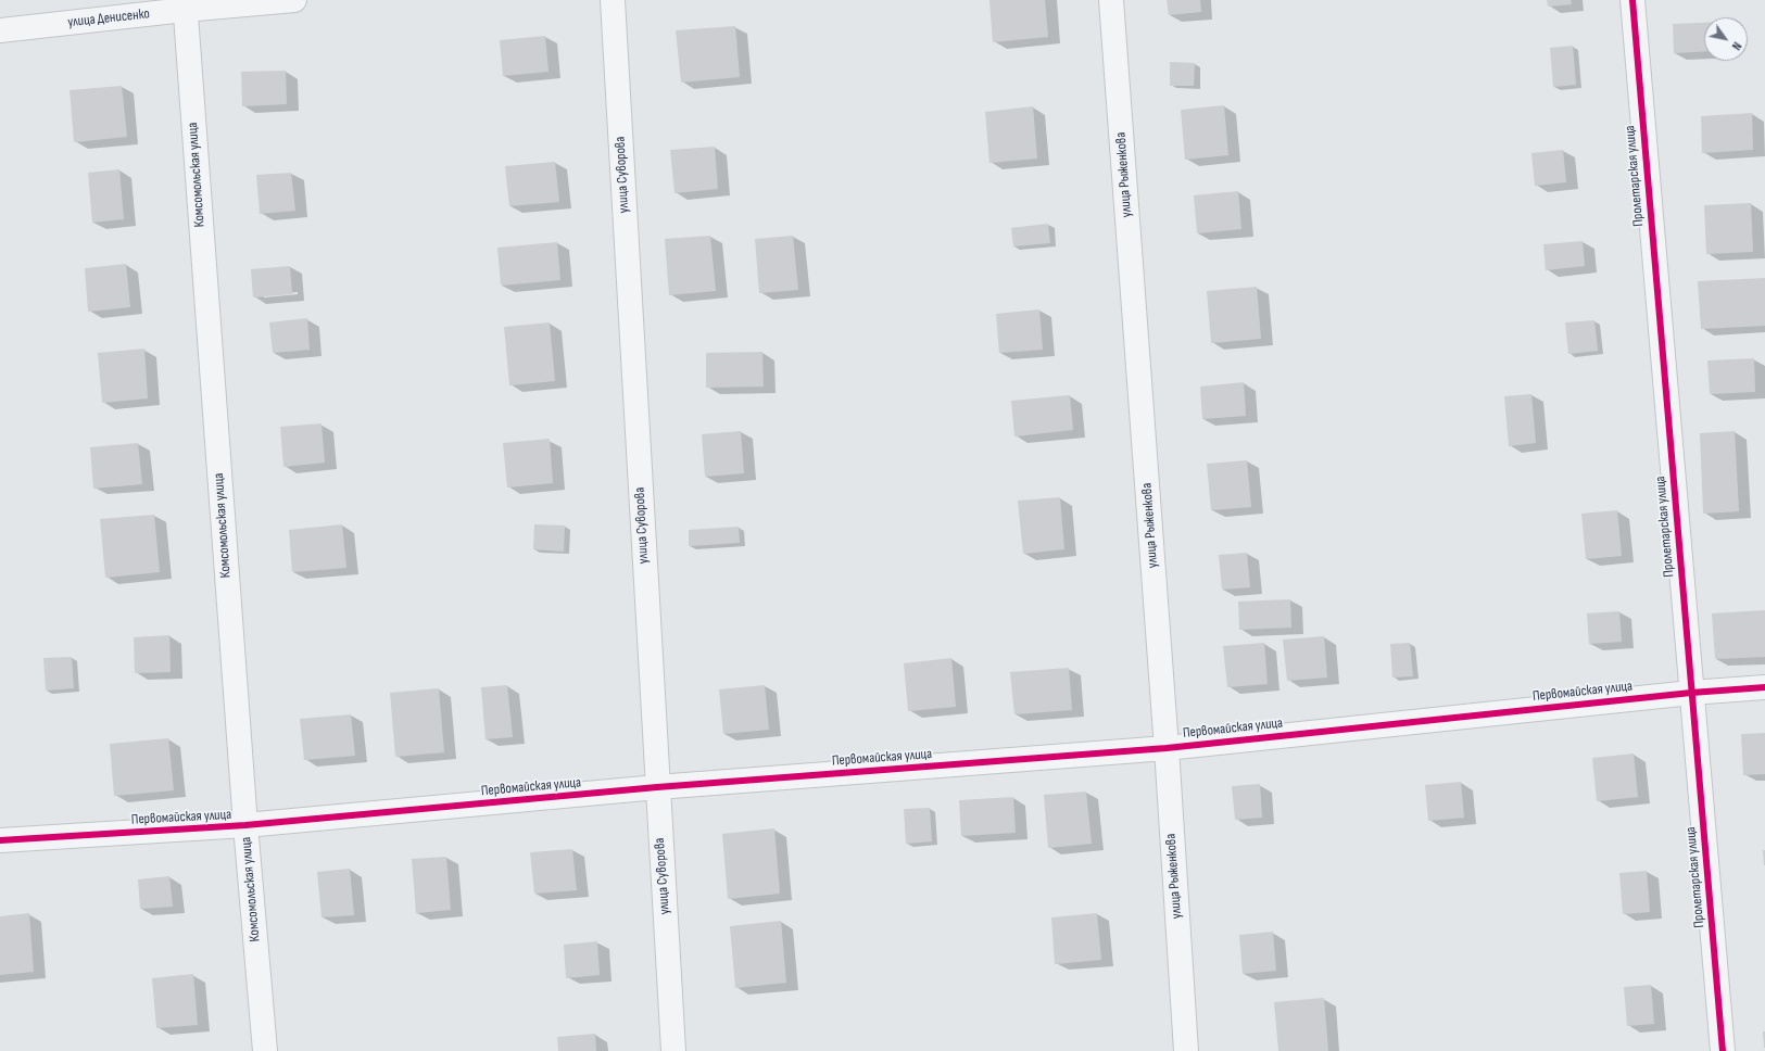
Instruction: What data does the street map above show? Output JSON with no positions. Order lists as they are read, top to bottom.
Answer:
{
  "streets": {
    "street": [
      "улица Денисенко",
      "Комсомольская улица",
      "улица Суворова",
      "улица Рыженкова",
      "Пролетарская улица",
      "Первомайская улица"
    ]
  },
  "crossings": [
    ["улица Денисенко", "Комсомольская улица"],
    ["Комсомольская улица", "Первомайская улица"],
    ["улица Суворова", "Первомайская улица"],
    ["улица Рыженкова", "Первомайская улица"],
    ["Пролетарская улица", "Первомайская улица"]
  ],
  "north": "bottom right"
}
